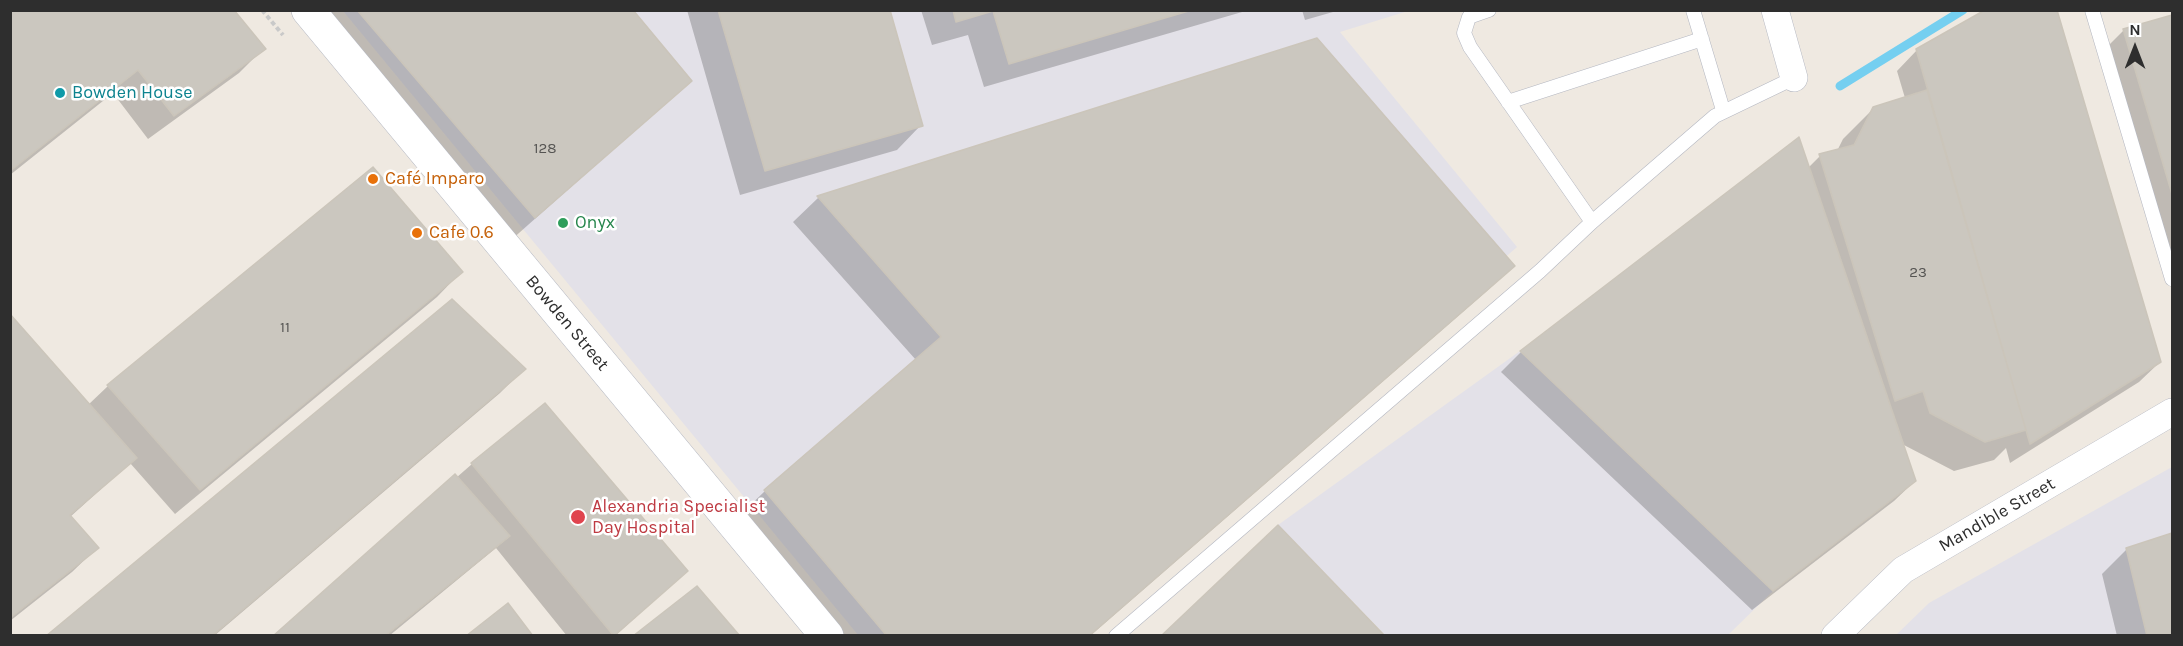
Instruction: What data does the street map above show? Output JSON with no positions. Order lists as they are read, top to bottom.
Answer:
{
  "streets": {
    "street": ["Bowden Street", "Mandible Street"]
  },
  "places": [
    "Bowden House",
    "Café Imparo",
    "Onyx",
    "Cafe 0.6",
    "Alexandria Specialist Day Hospital"
  ],
  "house_numbers": ["128", "23", "11"],
  "north": "top"
}
